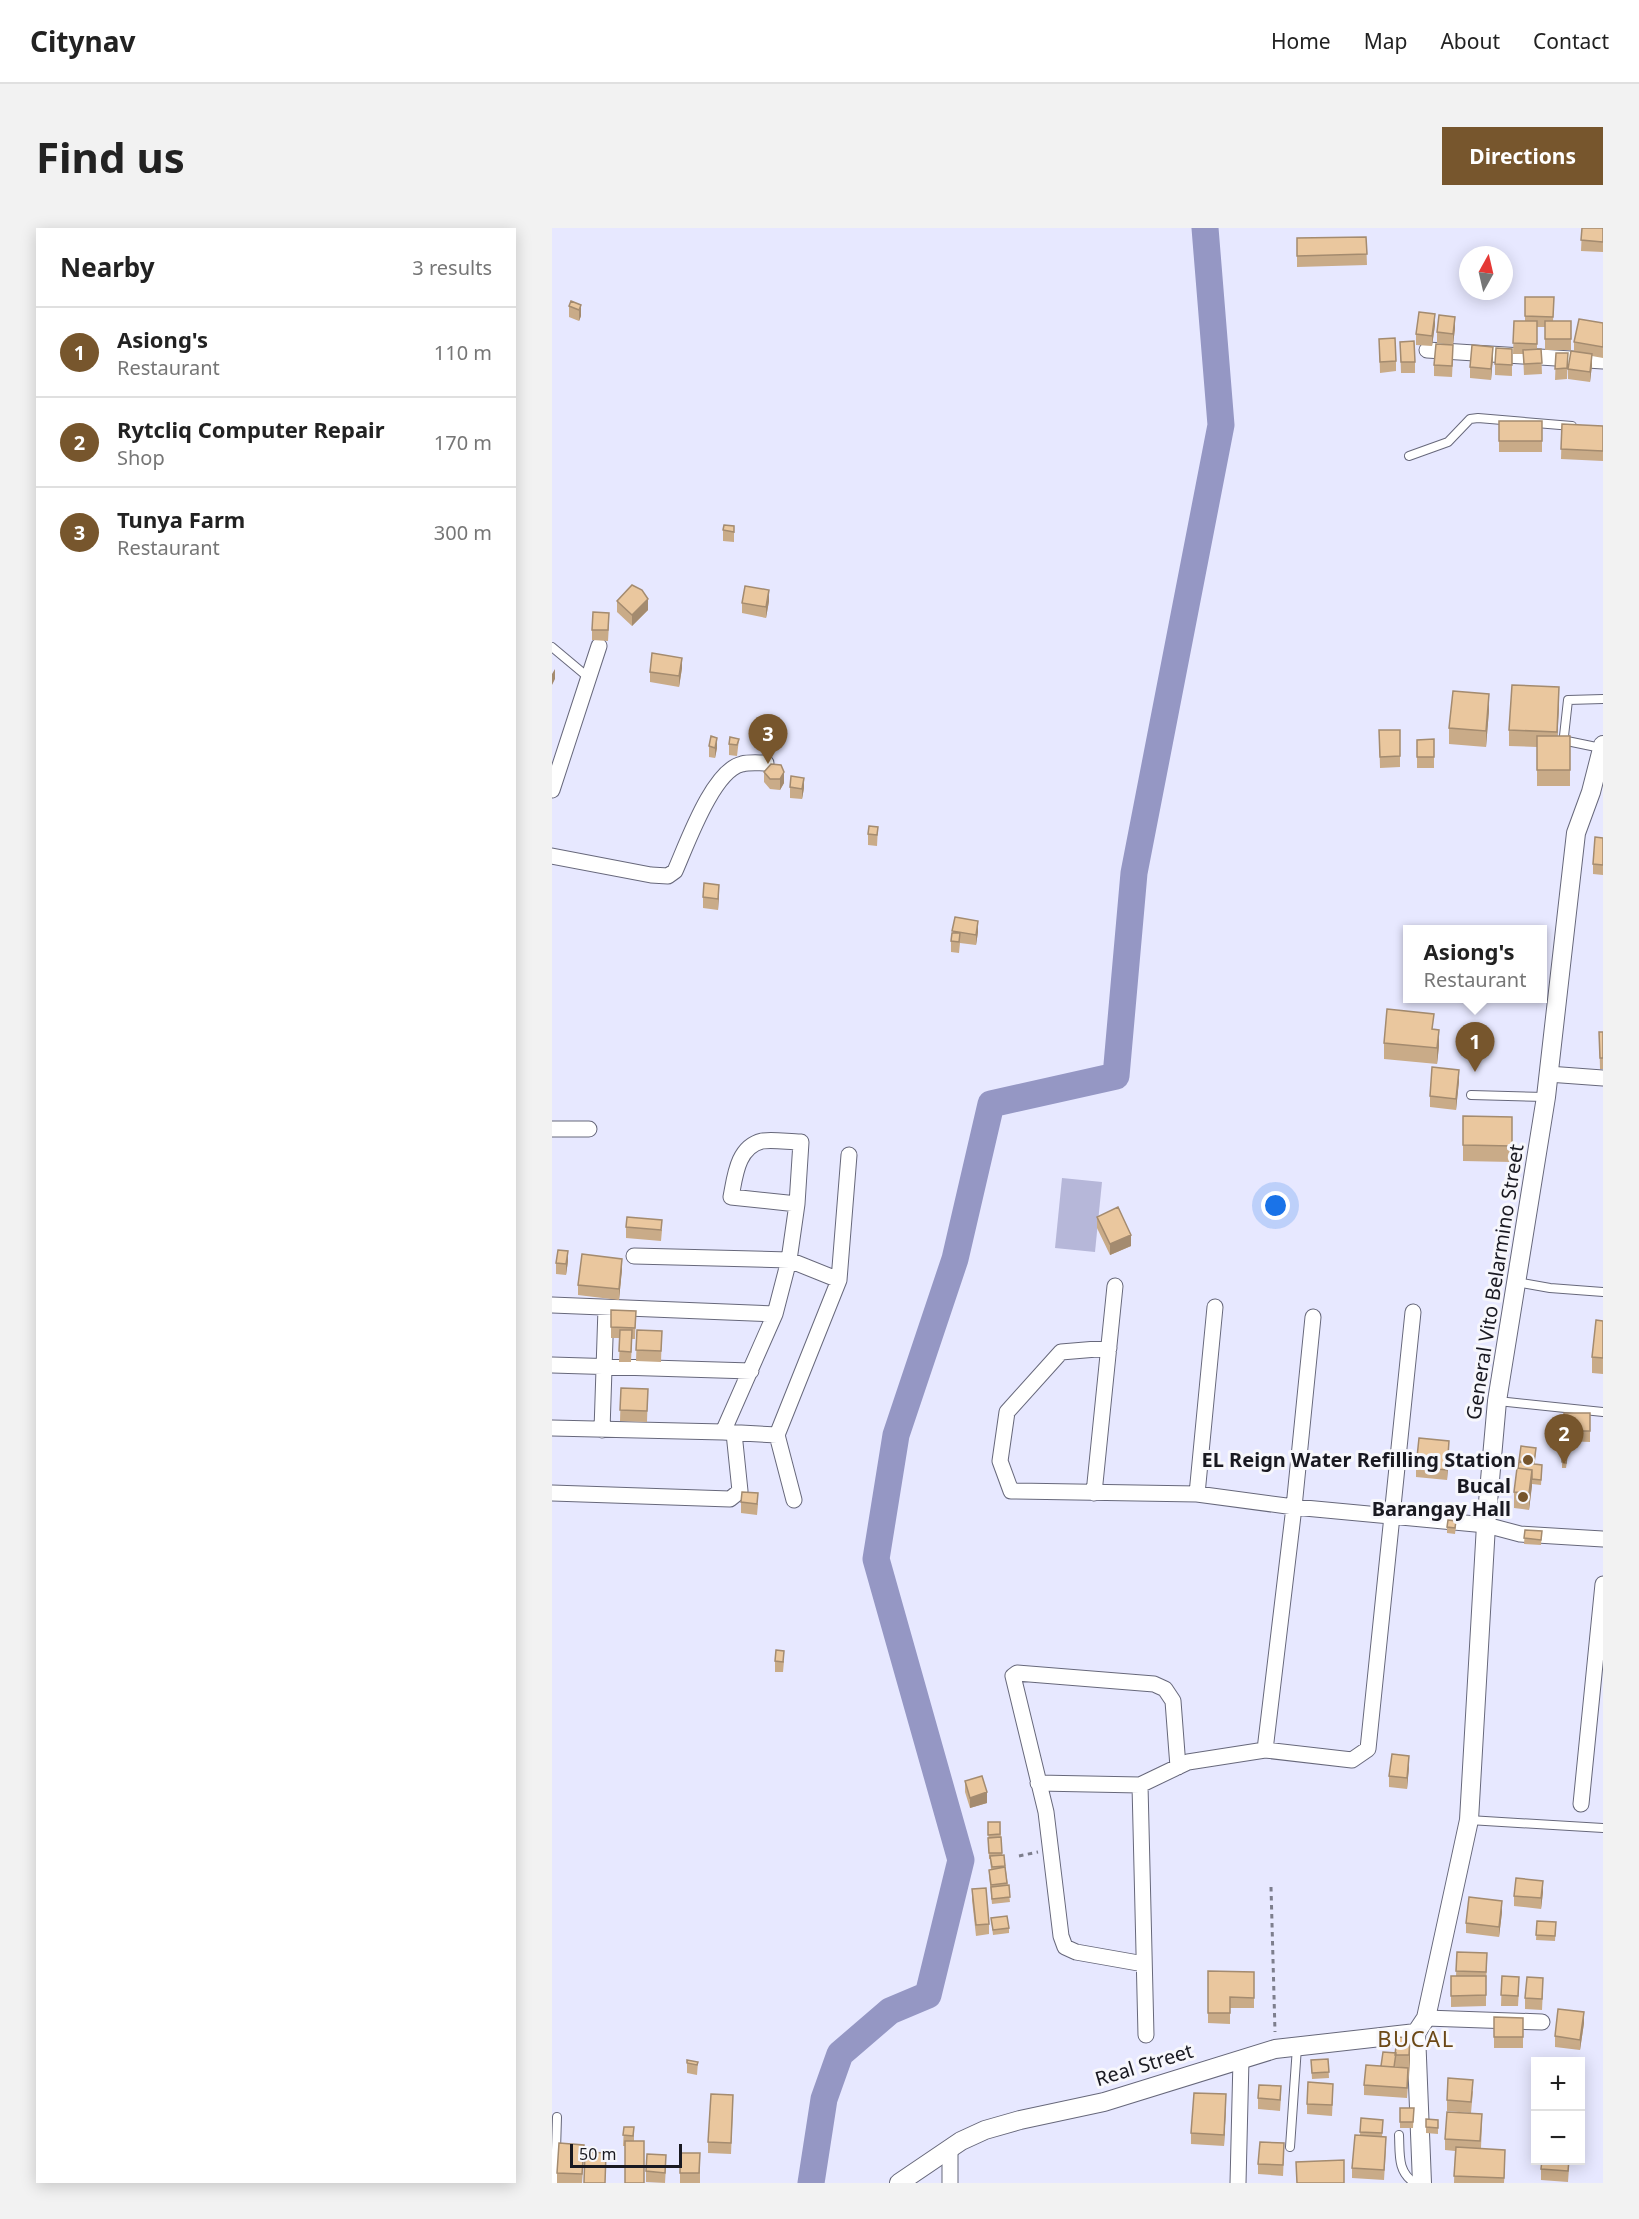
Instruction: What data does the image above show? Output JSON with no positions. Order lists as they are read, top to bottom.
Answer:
{
  "streets": {
    "street": ["General Vito Belarmino Street", "Real Street"]
  },
  "crossings": [
    ["General Vito Belarmino Street", "Real Street"]
  ],
  "districts": ["BUCAL"],
  "places": ["EL Reign Water Refilling Station", "Bucal Barangay Hall"],
  "scale_bar": "50 m",
  "north": "top",
  "page": {
    "header": "Citynav",
    "nav": [
      "Home",
      "Map",
      "About",
      "Contact"
    ],
    "buttons": "Directions",
    "title": "Find us",
    "heading": ["Nearby", "3 results"],
    "list": [
      {
        "mark": "1",
        "name": "Asiong's",
        "note": "Restaurant",
        "value": "110 m"
      },
      {
        "mark": "2",
        "name": "Rytcliq Computer Repair",
        "note": "Shop",
        "value": "170 m"
      },
      {
        "mark": "3",
        "name": "Tunya Farm",
        "note": "Restaurant",
        "value": "300 m"
      }
    ],
    "pins": ["3", "1", "2"],
    "popup": ["Asiong's", "Restaurant"],
    "map_buttons": ["+", "−"],
    "scale": "50 m"
  }
}
